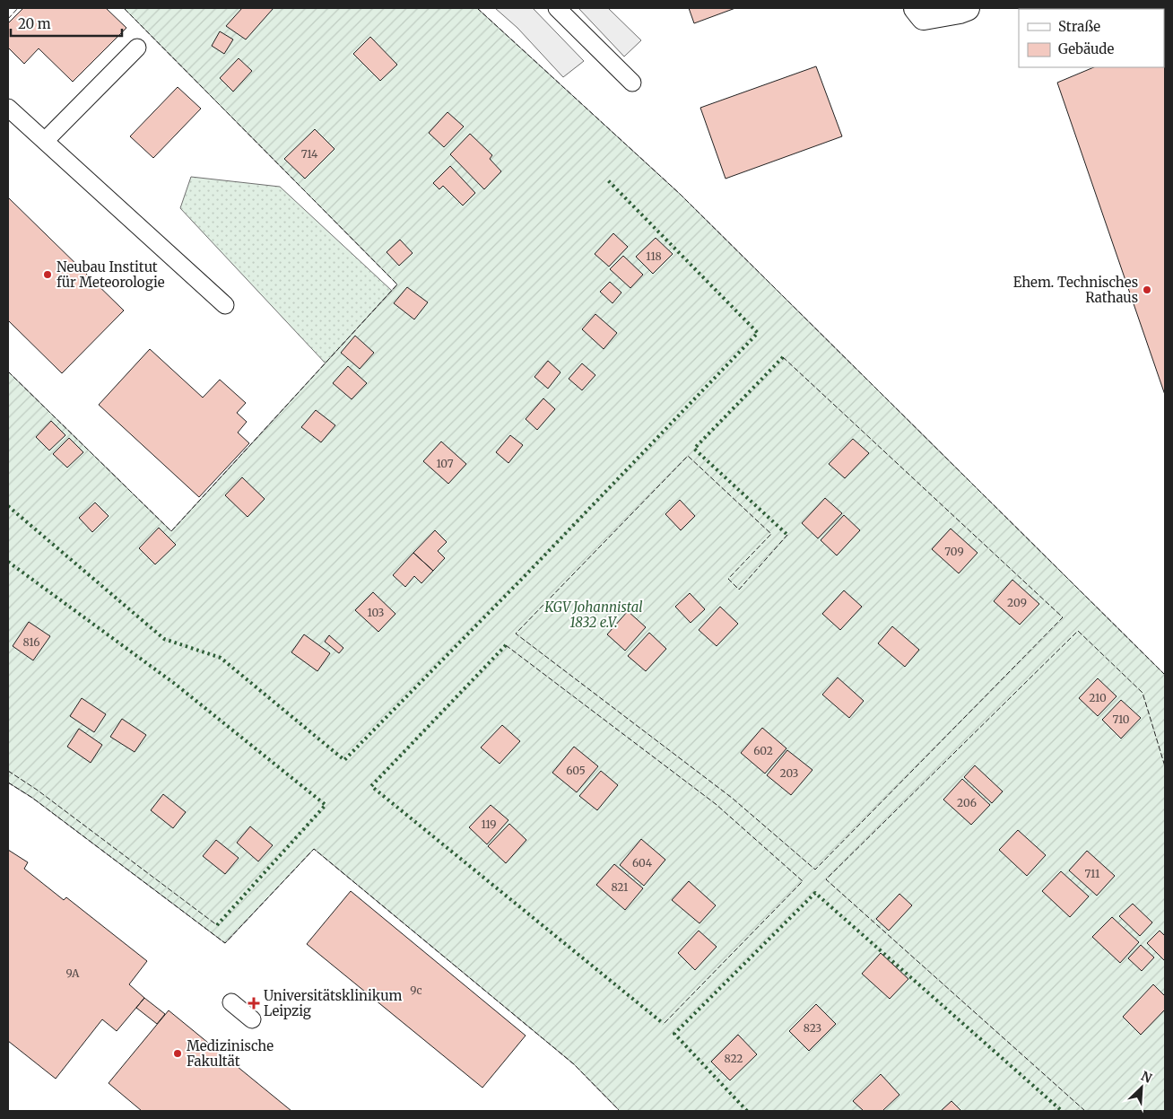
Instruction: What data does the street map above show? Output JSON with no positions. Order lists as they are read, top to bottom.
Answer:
{
  "parks": ["KGV Johannistal 1832 e.V."],
  "places": {
    "other": ["Neubau Institut für Meteorologie", "Ehem. Technisches Rathaus", "Medizinische Fakultät"],
    "health": ["Universitätsklinikum Leipzig"]
  },
  "house_numbers": [
    "714",
    "118",
    "107",
    "709",
    "209",
    "103",
    "816",
    "210",
    "710",
    "602",
    "605",
    "203",
    "206",
    "119",
    "604",
    "711",
    "821",
    "9A",
    "9c",
    "823",
    "822"
  ],
  "legend": ["Straße", "Gebäude"],
  "scale_bar": "20 m",
  "north": "top right"
}
